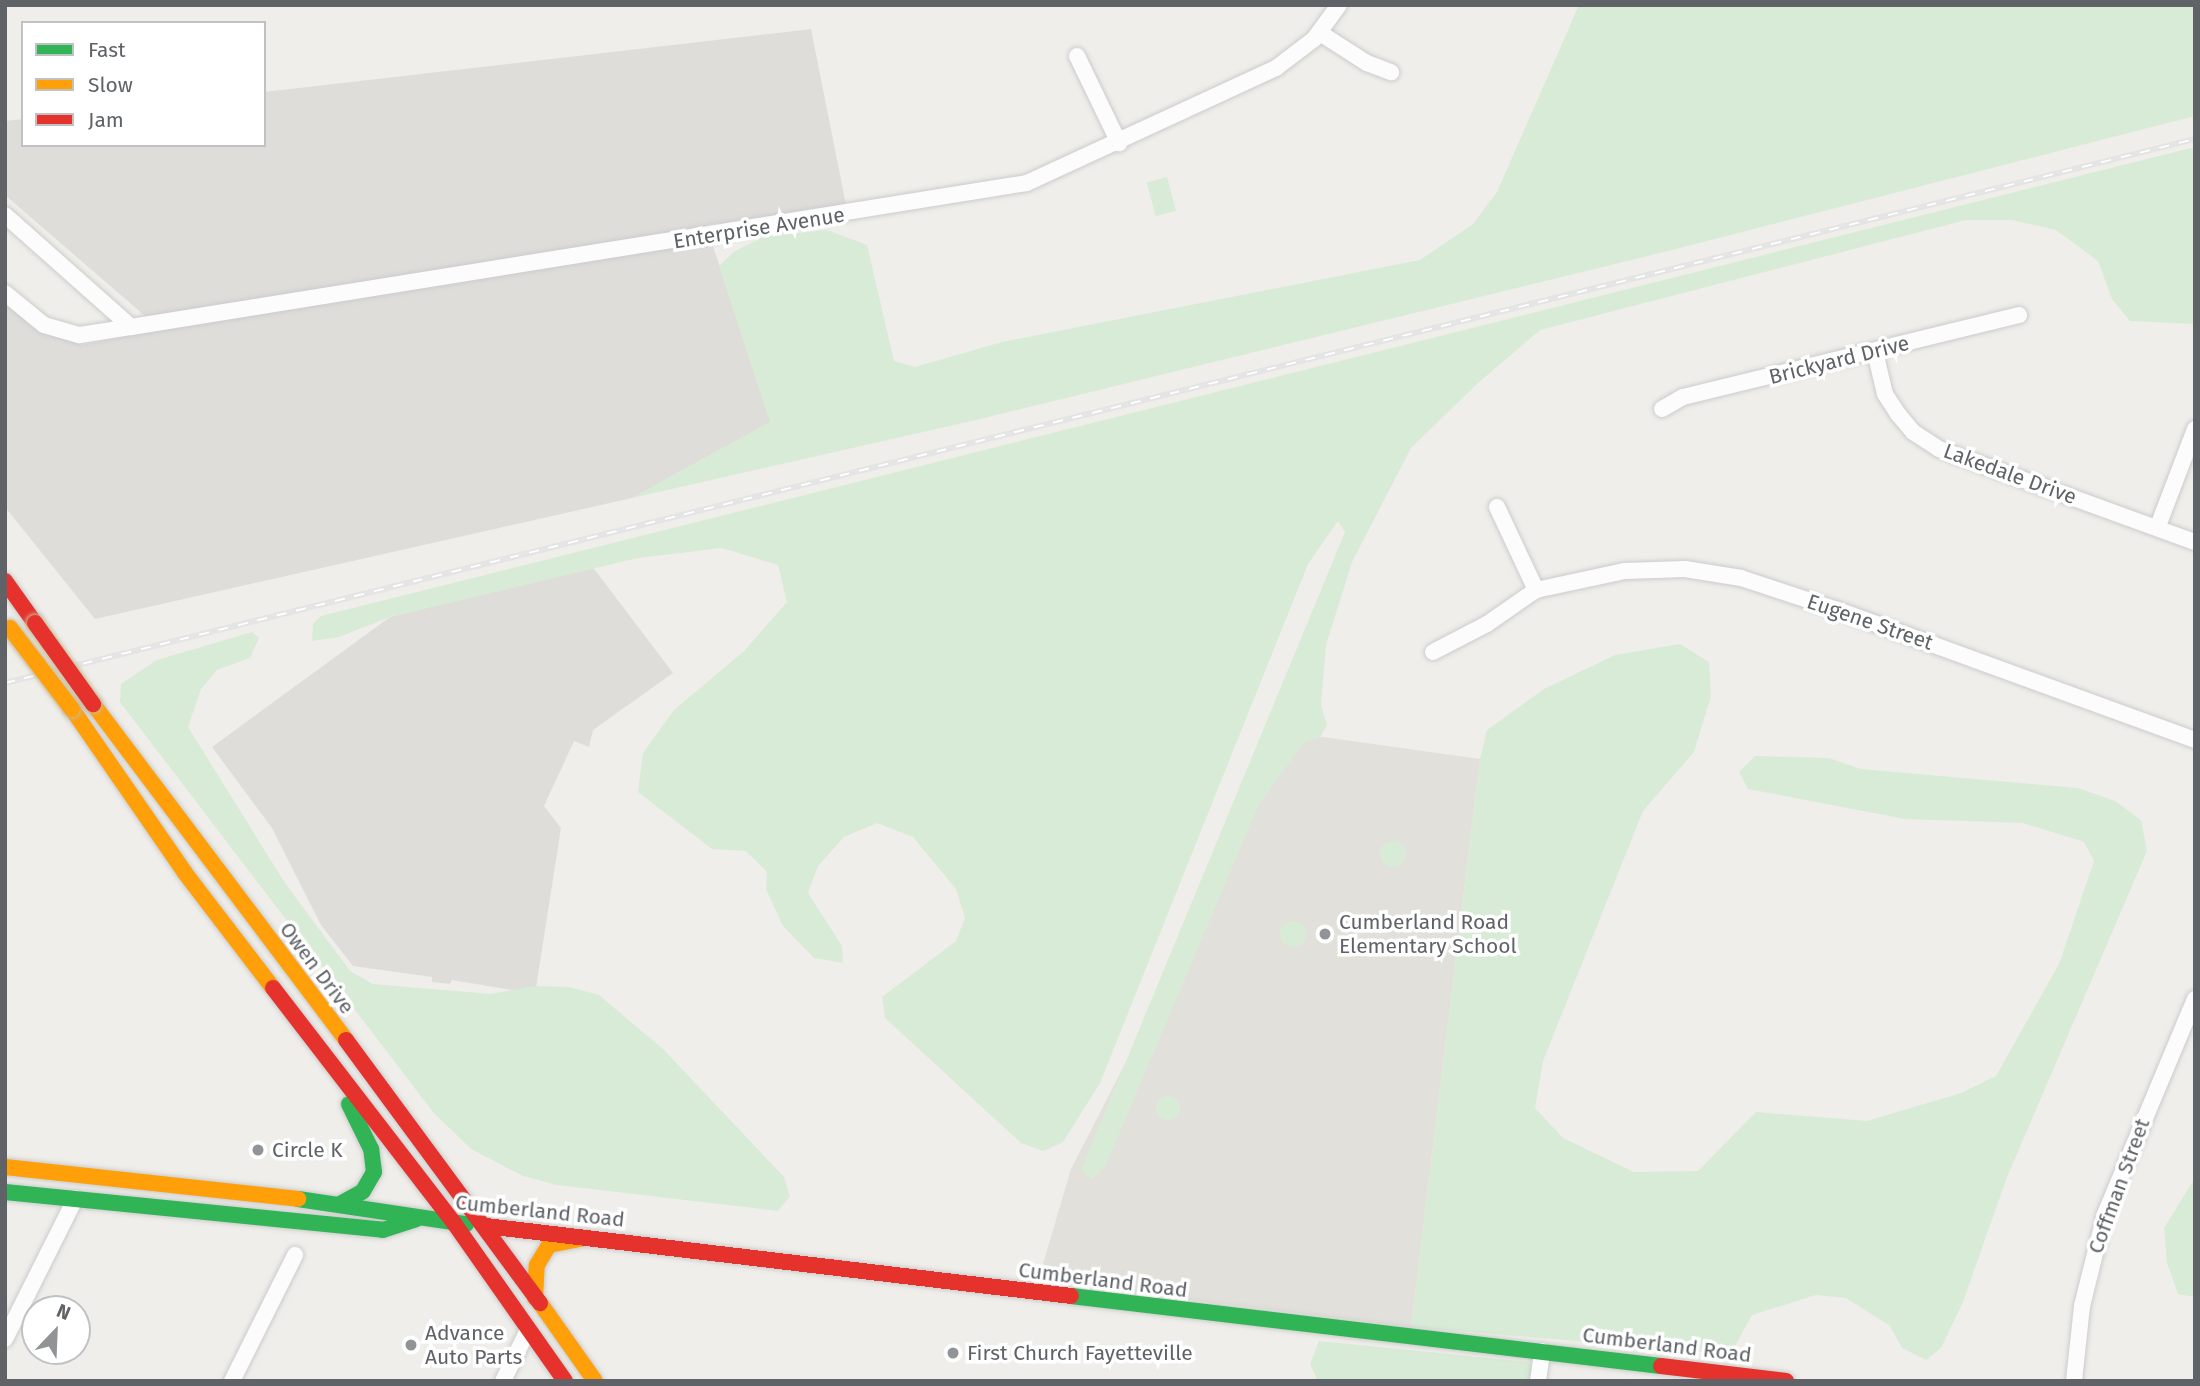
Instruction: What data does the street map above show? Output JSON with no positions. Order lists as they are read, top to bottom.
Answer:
{
  "streets": {
    "main road": ["Owen Drive", "Cumberland Road"],
    "street": [
      "Enterprise Avenue",
      "Brickyard Drive",
      "Lakedale Drive",
      "Eugene Street",
      "Coffman Street"
    ]
  },
  "crossings": [
    ["Brickyard Drive", "Lakedale Drive"],
    ["Owen Drive", "Cumberland Road"]
  ],
  "places": [
    "Cumberland Road Elementary School",
    "Circle K",
    "Advance Auto Parts",
    "First Church Fayetteville"
  ],
  "legend": ["Fast", "Slow", "Jam"],
  "north": "top right"
}
